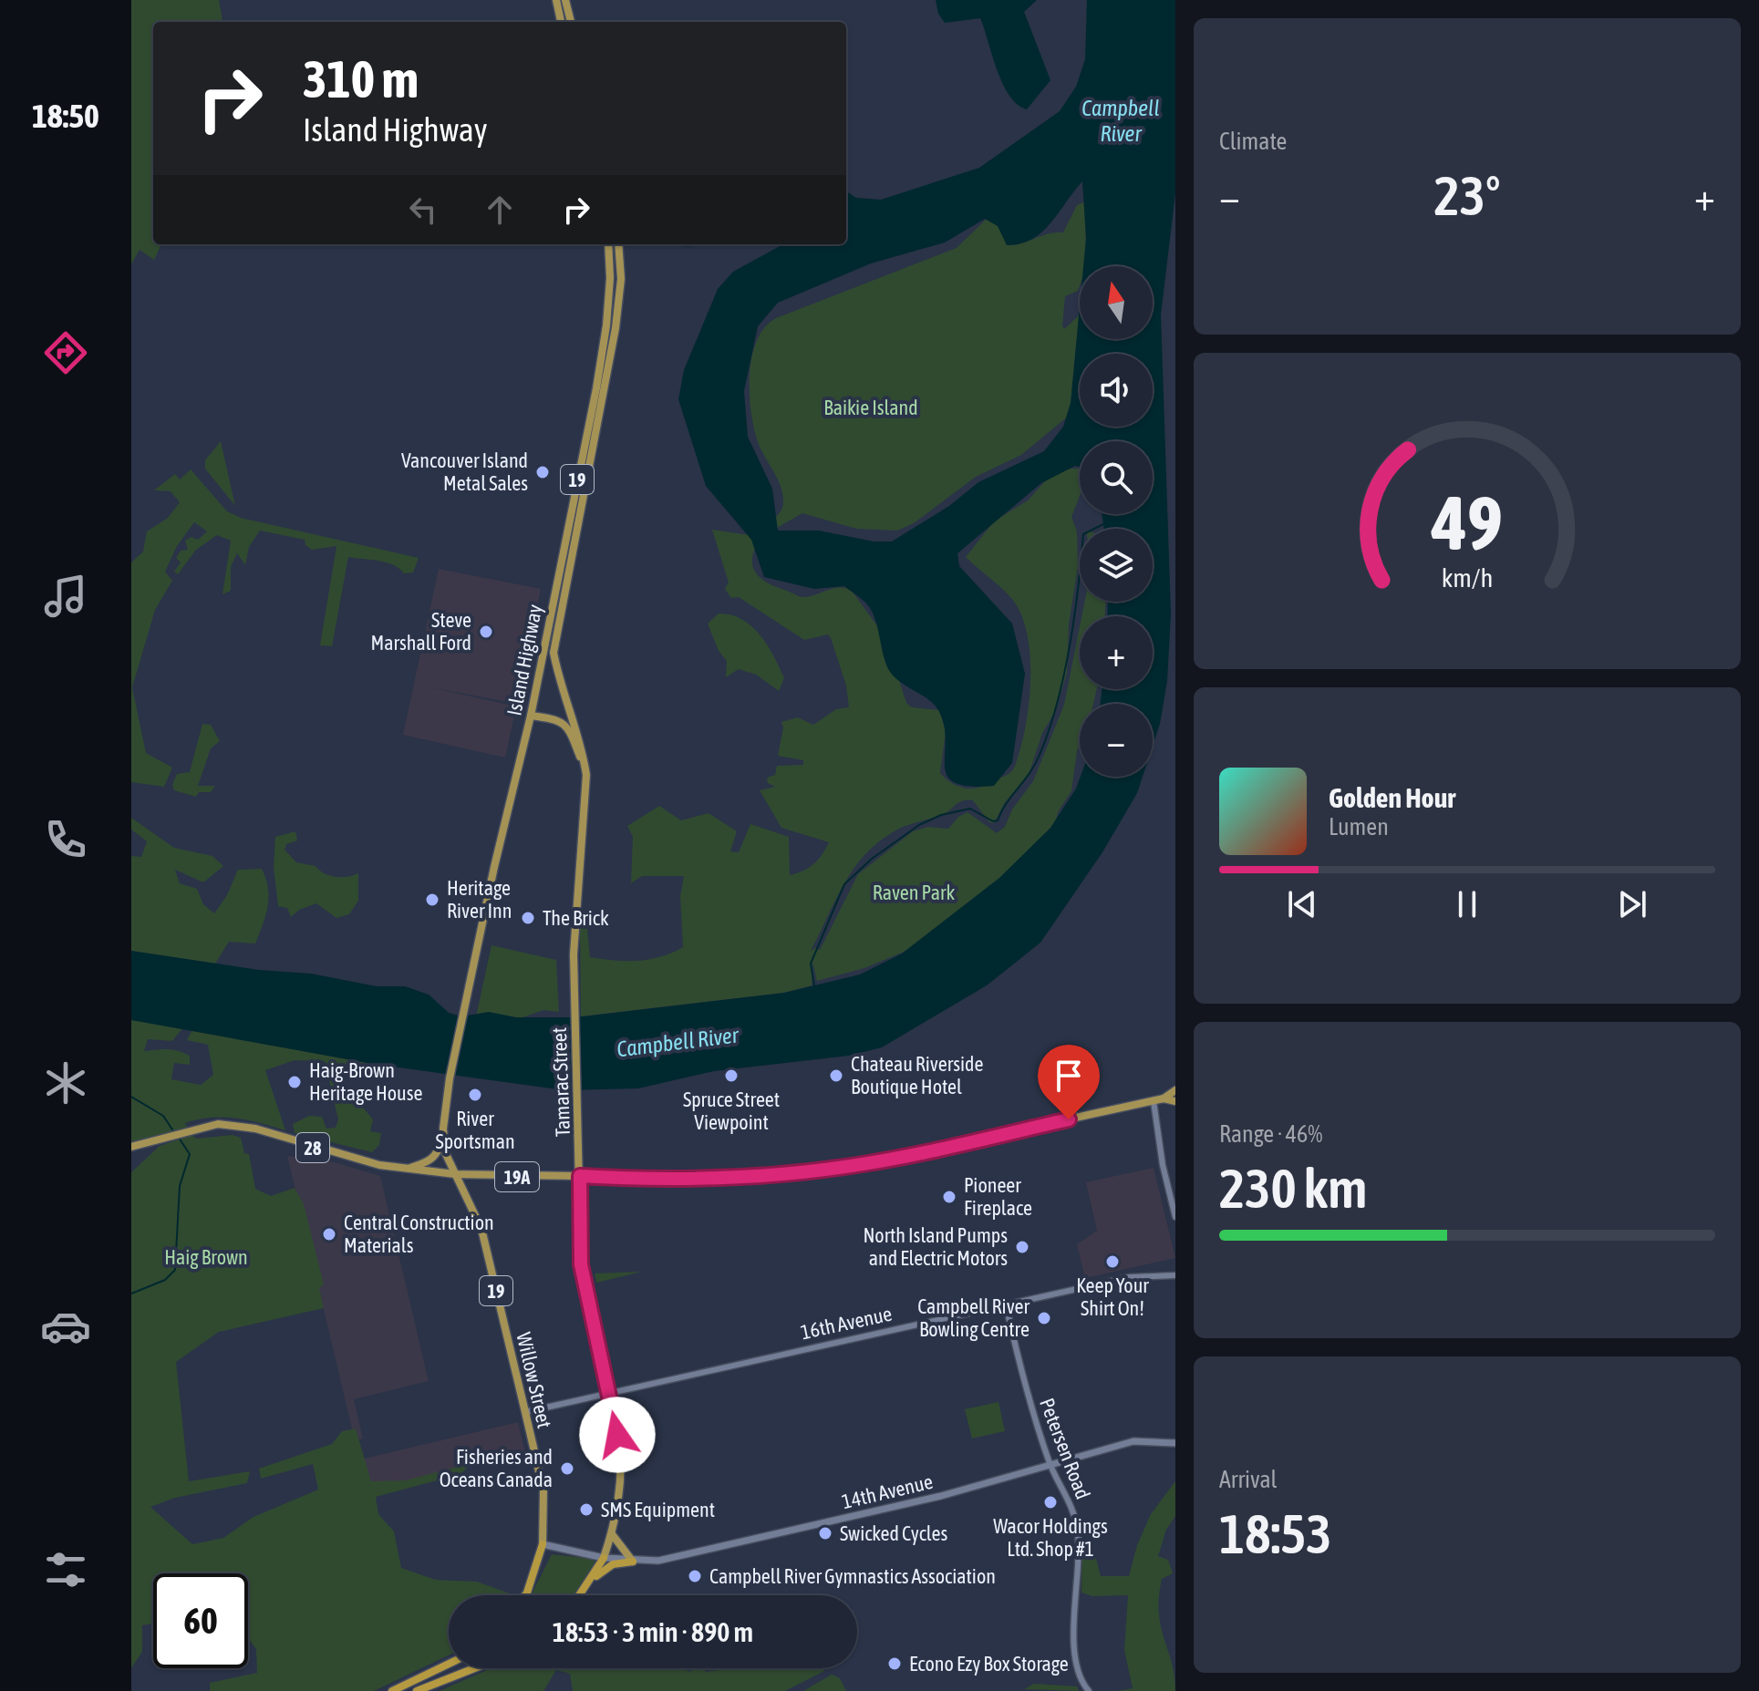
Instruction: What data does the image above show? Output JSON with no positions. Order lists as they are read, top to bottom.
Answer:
{
  "streets": {
    "highway": ["19"],
    "main road": [
      "Island Highway",
      "Tamarac Street",
      "28",
      "19A",
      "Willow Street",
      "14th Avenue"
    ],
    "street": ["16th Avenue", "Petersen Road"]
  },
  "crossings": [
    ["19", "Tamarac Street"],
    ["19", "Willow Street"],
    ["19", "14th Avenue"],
    ["Island Highway", "Tamarac Street"],
    ["Island Highway", "Willow Street"],
    ["Tamarac Street", "19A"],
    ["Tamarac Street", "16th Avenue"],
    ["Tamarac Street", "14th Avenue"],
    ["28", "19A"],
    ["28", "Willow Street"],
    ["19A", "Willow Street"],
    ["16th Avenue", "Willow Street"],
    ["16th Avenue", "Petersen Road"],
    ["Petersen Road", "14th Avenue"]
  ],
  "water": ["Campbell River"],
  "parks": ["Baikie Island", "Raven Park", "Haig Brown"],
  "places": [
    "Vancouver Island Metal Sales",
    "Steve Marshall Ford",
    "Heritage River Inn",
    "The Brick",
    "Spruce Street Viewpoint",
    "Chateau Riverside Boutique Hotel",
    "Haig-Brown Heritage House",
    "River Sportsman",
    "Pioneer Fireplace",
    "Central Construction Materials",
    "North Island Pumps and Electric Motors",
    "Keep Your Shirt On!",
    "Campbell River Bowling Centre",
    "Fisheries and Oceans Canada",
    "Wacor Holdings Ltd. Shop #1",
    "SMS Equipment",
    "Swicked Cycles",
    "Campbell River Gymnastics Association",
    "Econo Ezy Box Storage"
  ],
  "north": "top",
  "page": {
    "tabs": "18:50",
    "tile": [
      "Climate",
      ["Range · 46%", "230 km"],
      ["Arrival", "18:53"]
    ],
    "turn": ["310 m", "Island Highway"],
    "heat": ["−", "23°", "+"],
    "map_buttons": ["+", "−"],
    "song": ["Golden Hour", "Lumen"],
    "limit": "60",
    "trip": "18:53 · 3 min · 890 m",
    "gauge": ["49", "km/h"]
  }
}
